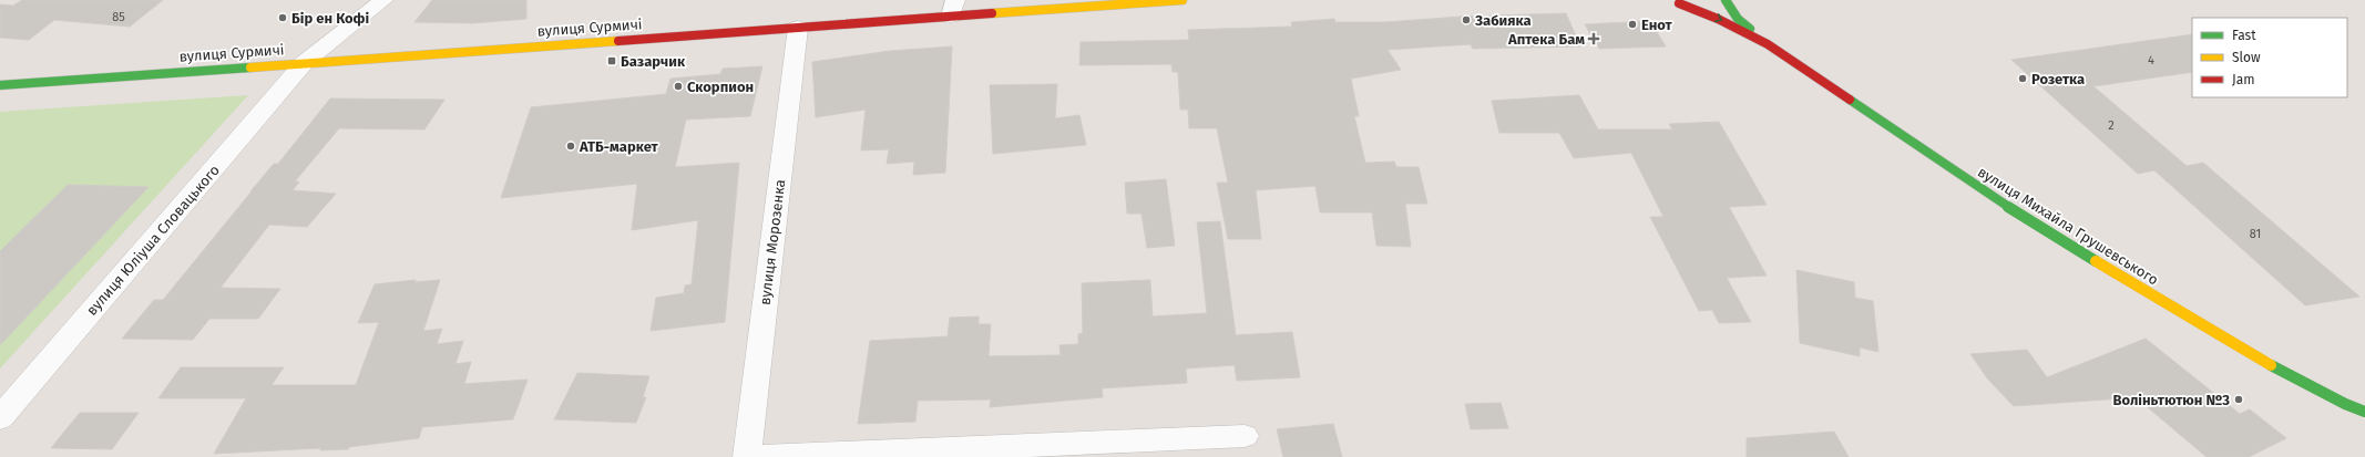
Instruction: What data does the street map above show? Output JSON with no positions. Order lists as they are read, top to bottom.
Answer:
{
  "streets": {
    "main road": ["вулиця Сурмичі", "вулиця Михайла Грушевського"],
    "street": ["вулиця Юліуша Словацького", "вулиця Морозенка"]
  },
  "crossings": [
    ["вулиця Сурмичі", "вулиця Юліуша Словацького"],
    ["вулиця Сурмичі", "вулиця Морозенка"]
  ],
  "places": {
    "other": [
      "Бір ен Кофі",
      "Забияка",
      "Енот",
      "Розетка",
      "Скорпион",
      "АТБ-маркет",
      "Воліньтютюн №3"
    ],
    "health": ["Аптека Бам"],
    "transit": ["Базарчик"]
  },
  "house_numbers": [
    "85",
    "4",
    "2",
    "81"
  ],
  "legend": ["Fast", "Slow", "Jam"]
}
